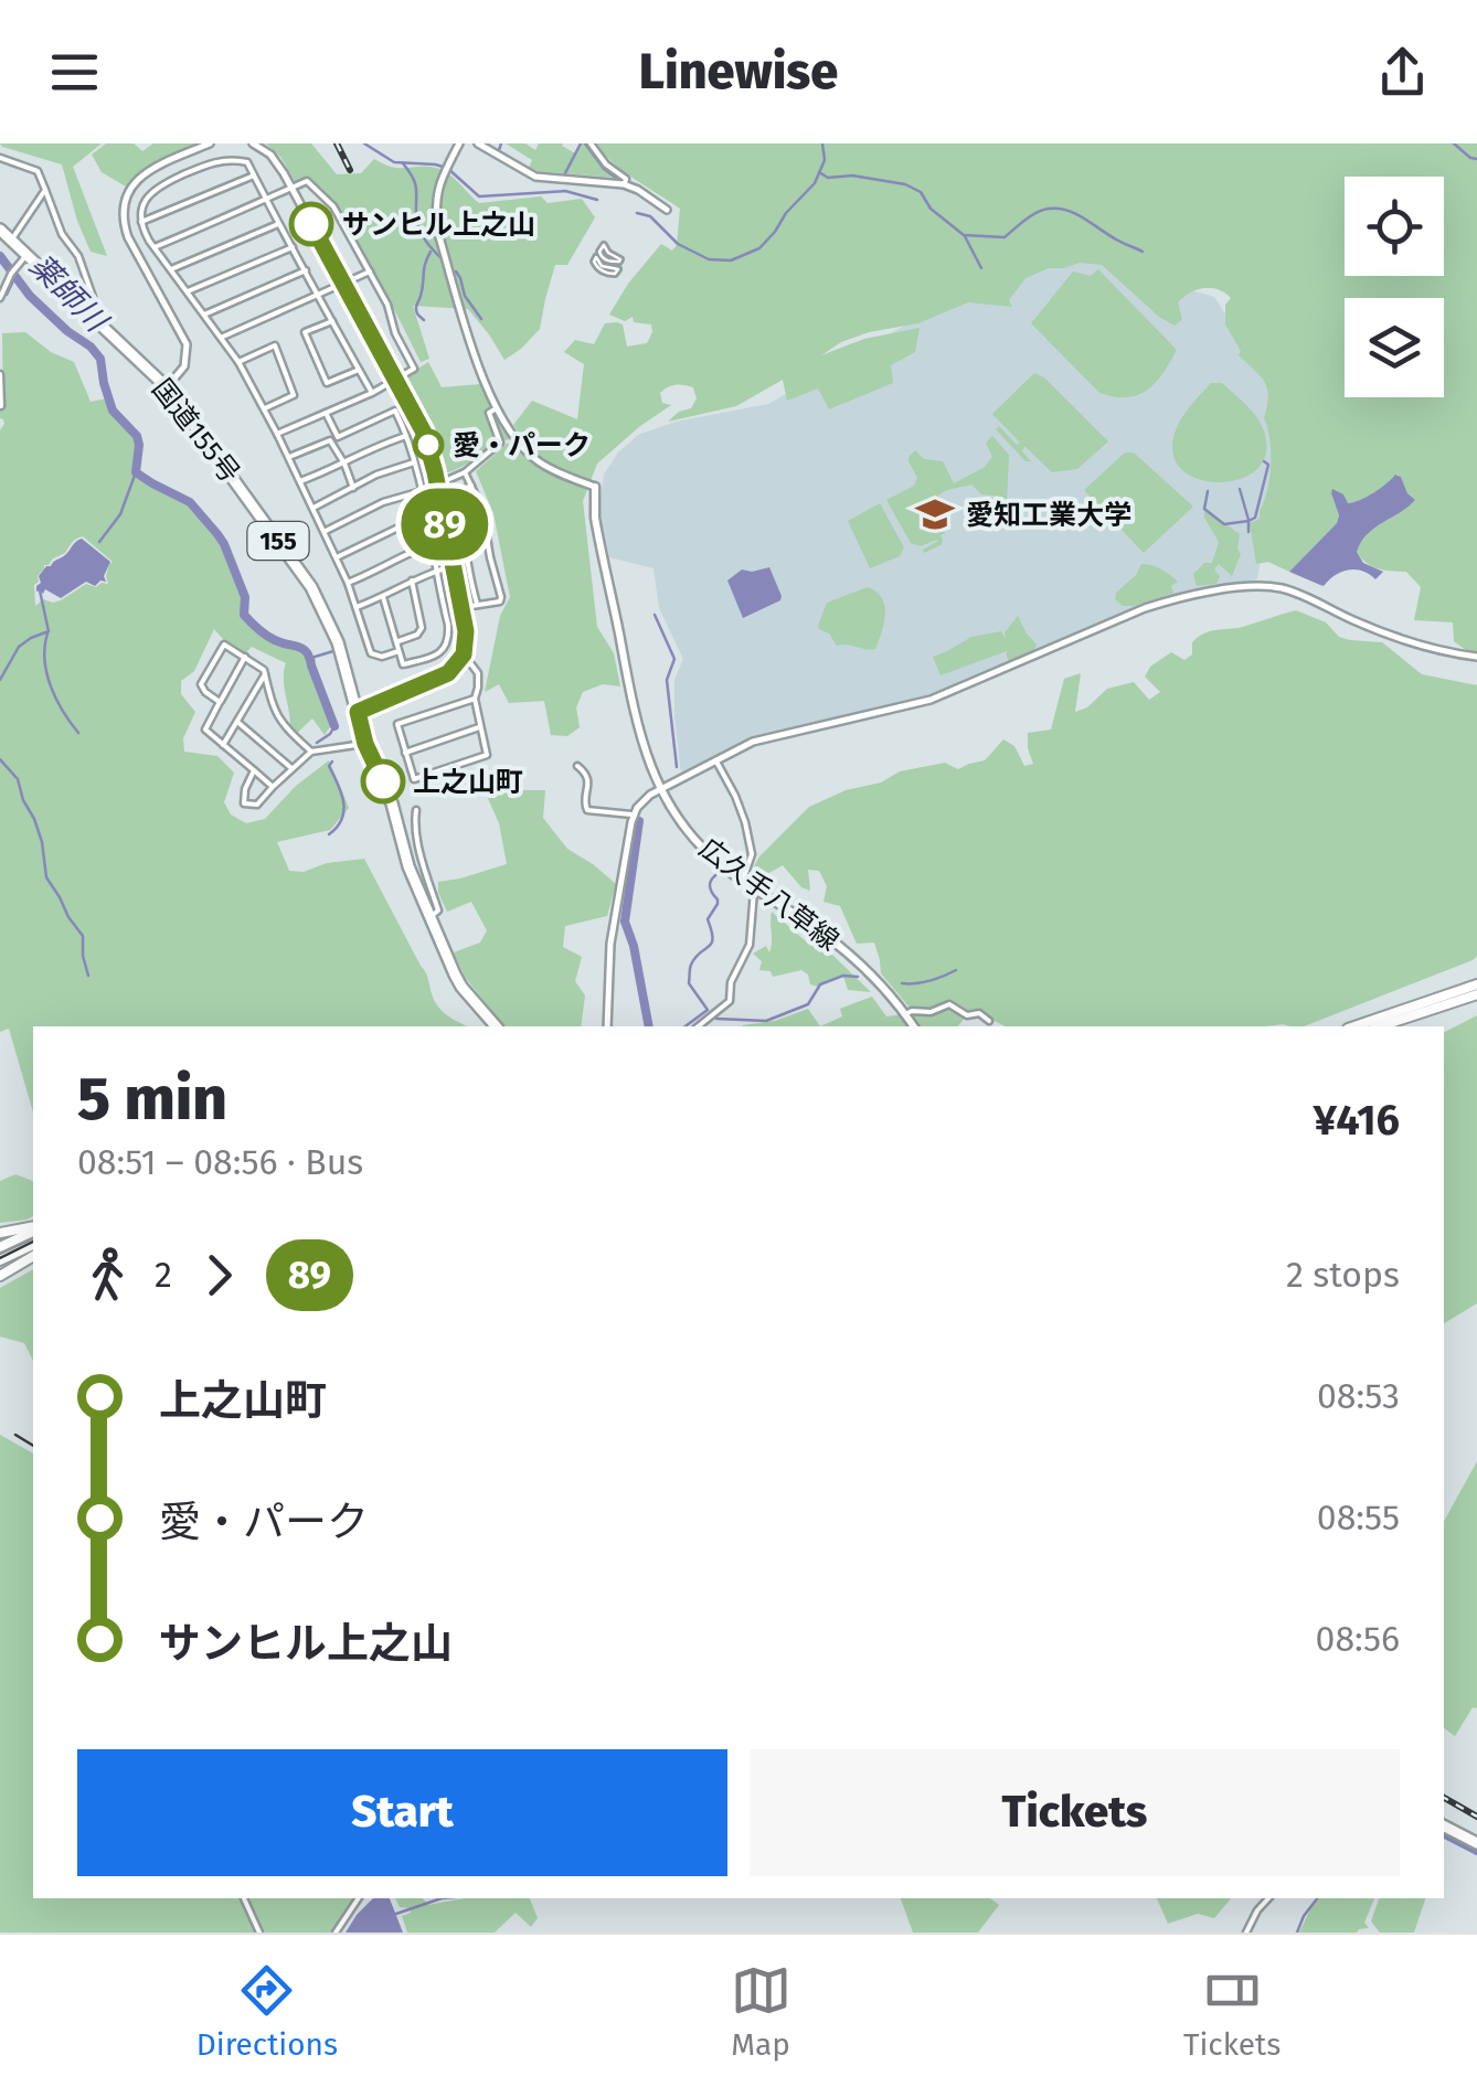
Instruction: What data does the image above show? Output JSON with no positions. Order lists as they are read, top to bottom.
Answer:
{
  "streets": {
    "highway": ["国道155号", "155"],
    "main road": ["広久手八草線"]
  },
  "water": ["薬師川"],
  "places": {
    "other": ["サンヒル上之山", "愛・パーク", "上之山町"],
    "school or university": ["愛知工業大学"]
  },
  "lines": ["bus line 89"],
  "page": {
    "header": "Linewise",
    "on_map": "89",
    "heading": ["5 min", "08:51 – 08:56 · Bus", "¥416"],
    "legs": ["2", "89", "2 stops"],
    "list": [
      {
        "name": "上之山町",
        "value": "08:53"
      },
      {
        "name": "愛・パーク",
        "value": "08:55"
      },
      {
        "name": "サンヒル上之山",
        "value": "08:56"
      }
    ],
    "buttons": ["Start", "Tickets"],
    "tabs": ["Directions", "Map", "Tickets"]
  }
}
